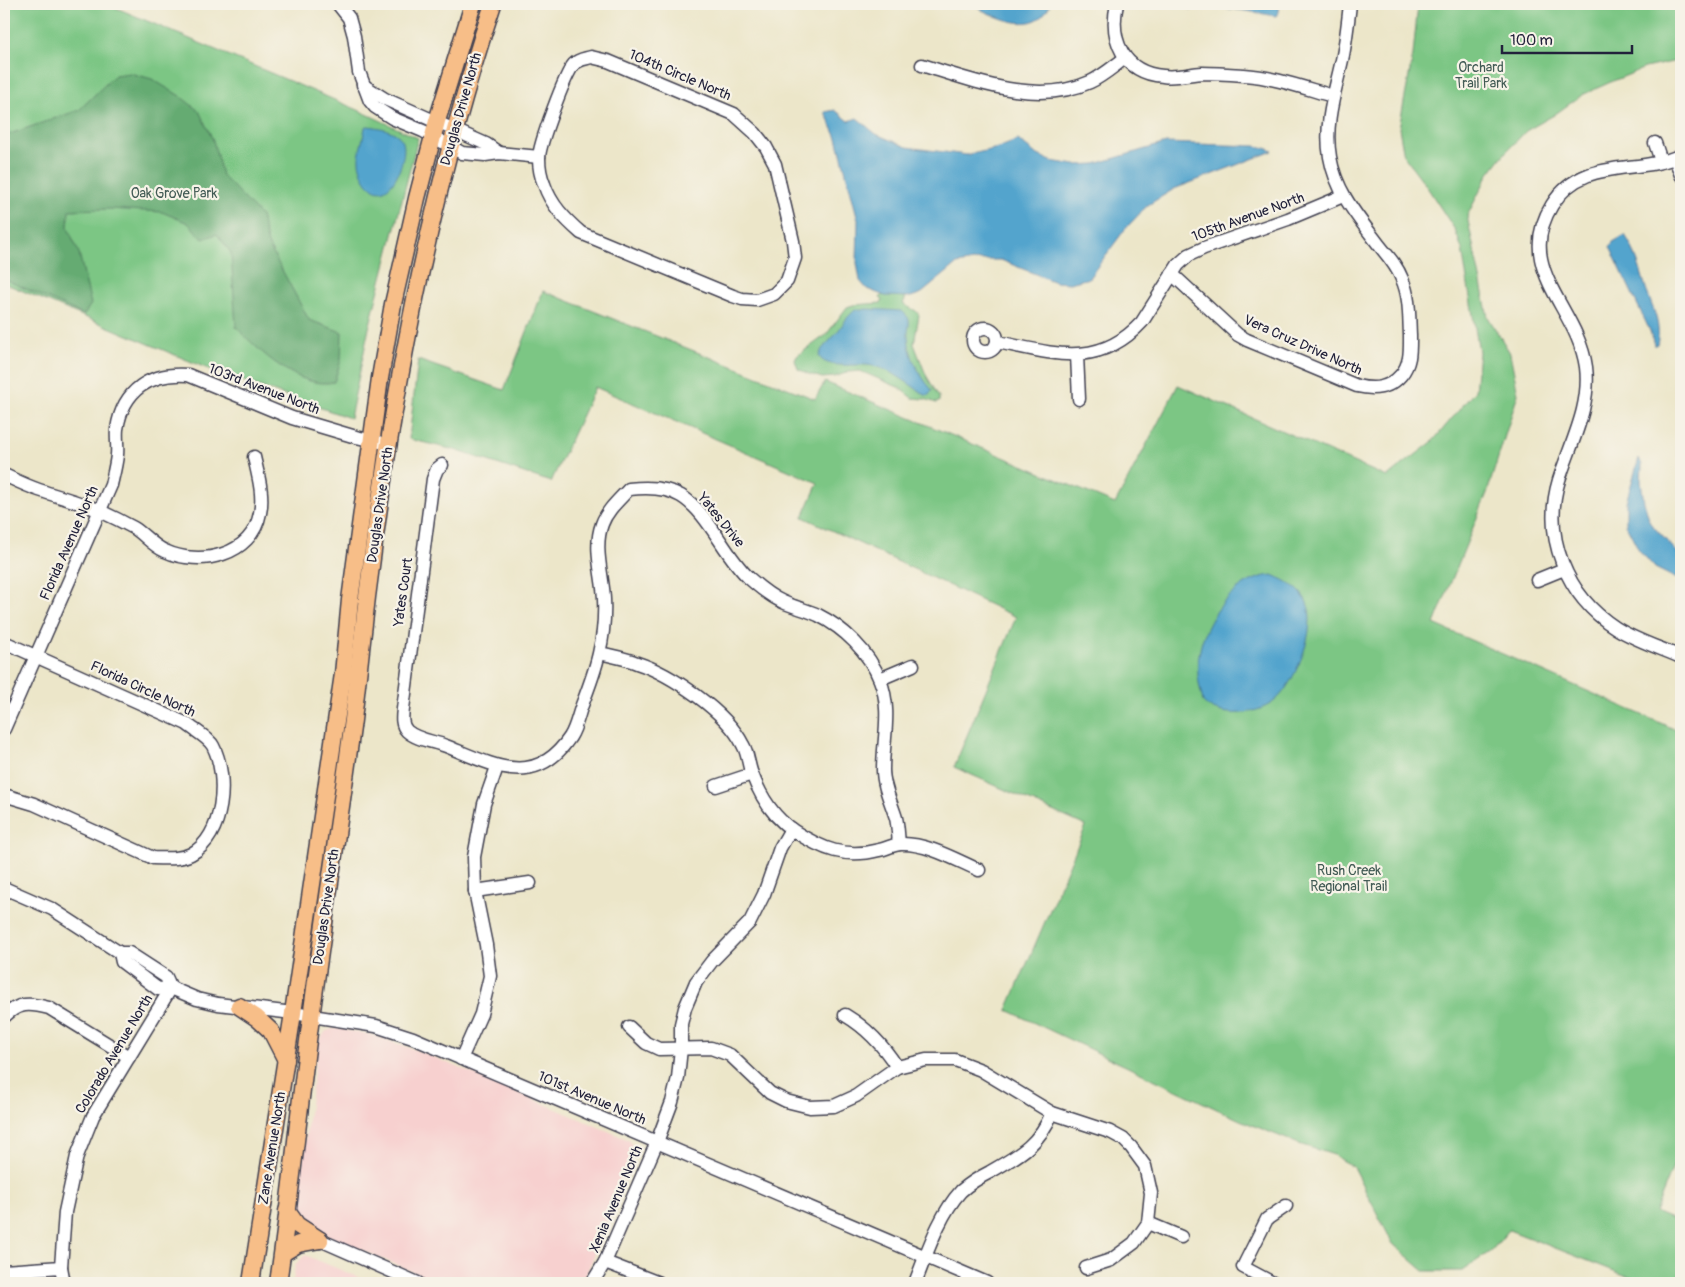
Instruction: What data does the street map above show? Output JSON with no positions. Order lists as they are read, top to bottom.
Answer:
{
  "streets": {
    "main road": ["Douglas Drive North", "Zane Avenue North"],
    "street": [
      "104th Circle North",
      "105th Avenue North",
      "Vera Cruz Drive North",
      "103rd Avenue North",
      "Yates Drive",
      "Florida Avenue North",
      "Yates Court",
      "Florida Circle North",
      "Colorado Avenue North",
      "101st Avenue North",
      "Xenia Avenue North"
    ]
  },
  "crossings": [
    ["Douglas Drive North", "103rd Avenue North"],
    ["Douglas Drive North", "101st Avenue North"],
    ["Douglas Drive North", "Zane Avenue North"],
    ["105th Avenue North", "Vera Cruz Drive North"],
    ["103rd Avenue North", "Florida Avenue North"],
    ["Yates Drive", "Yates Court"],
    ["Florida Avenue North", "Florida Circle North"],
    ["Colorado Avenue North", "101st Avenue North"],
    ["101st Avenue North", "Zane Avenue North"],
    ["101st Avenue North", "Xenia Avenue North"]
  ],
  "parks": ["Orchard Trail Park", "Oak Grove Park", "Rush Creek Regional Trail"],
  "scale_bar": "100 m"
}
